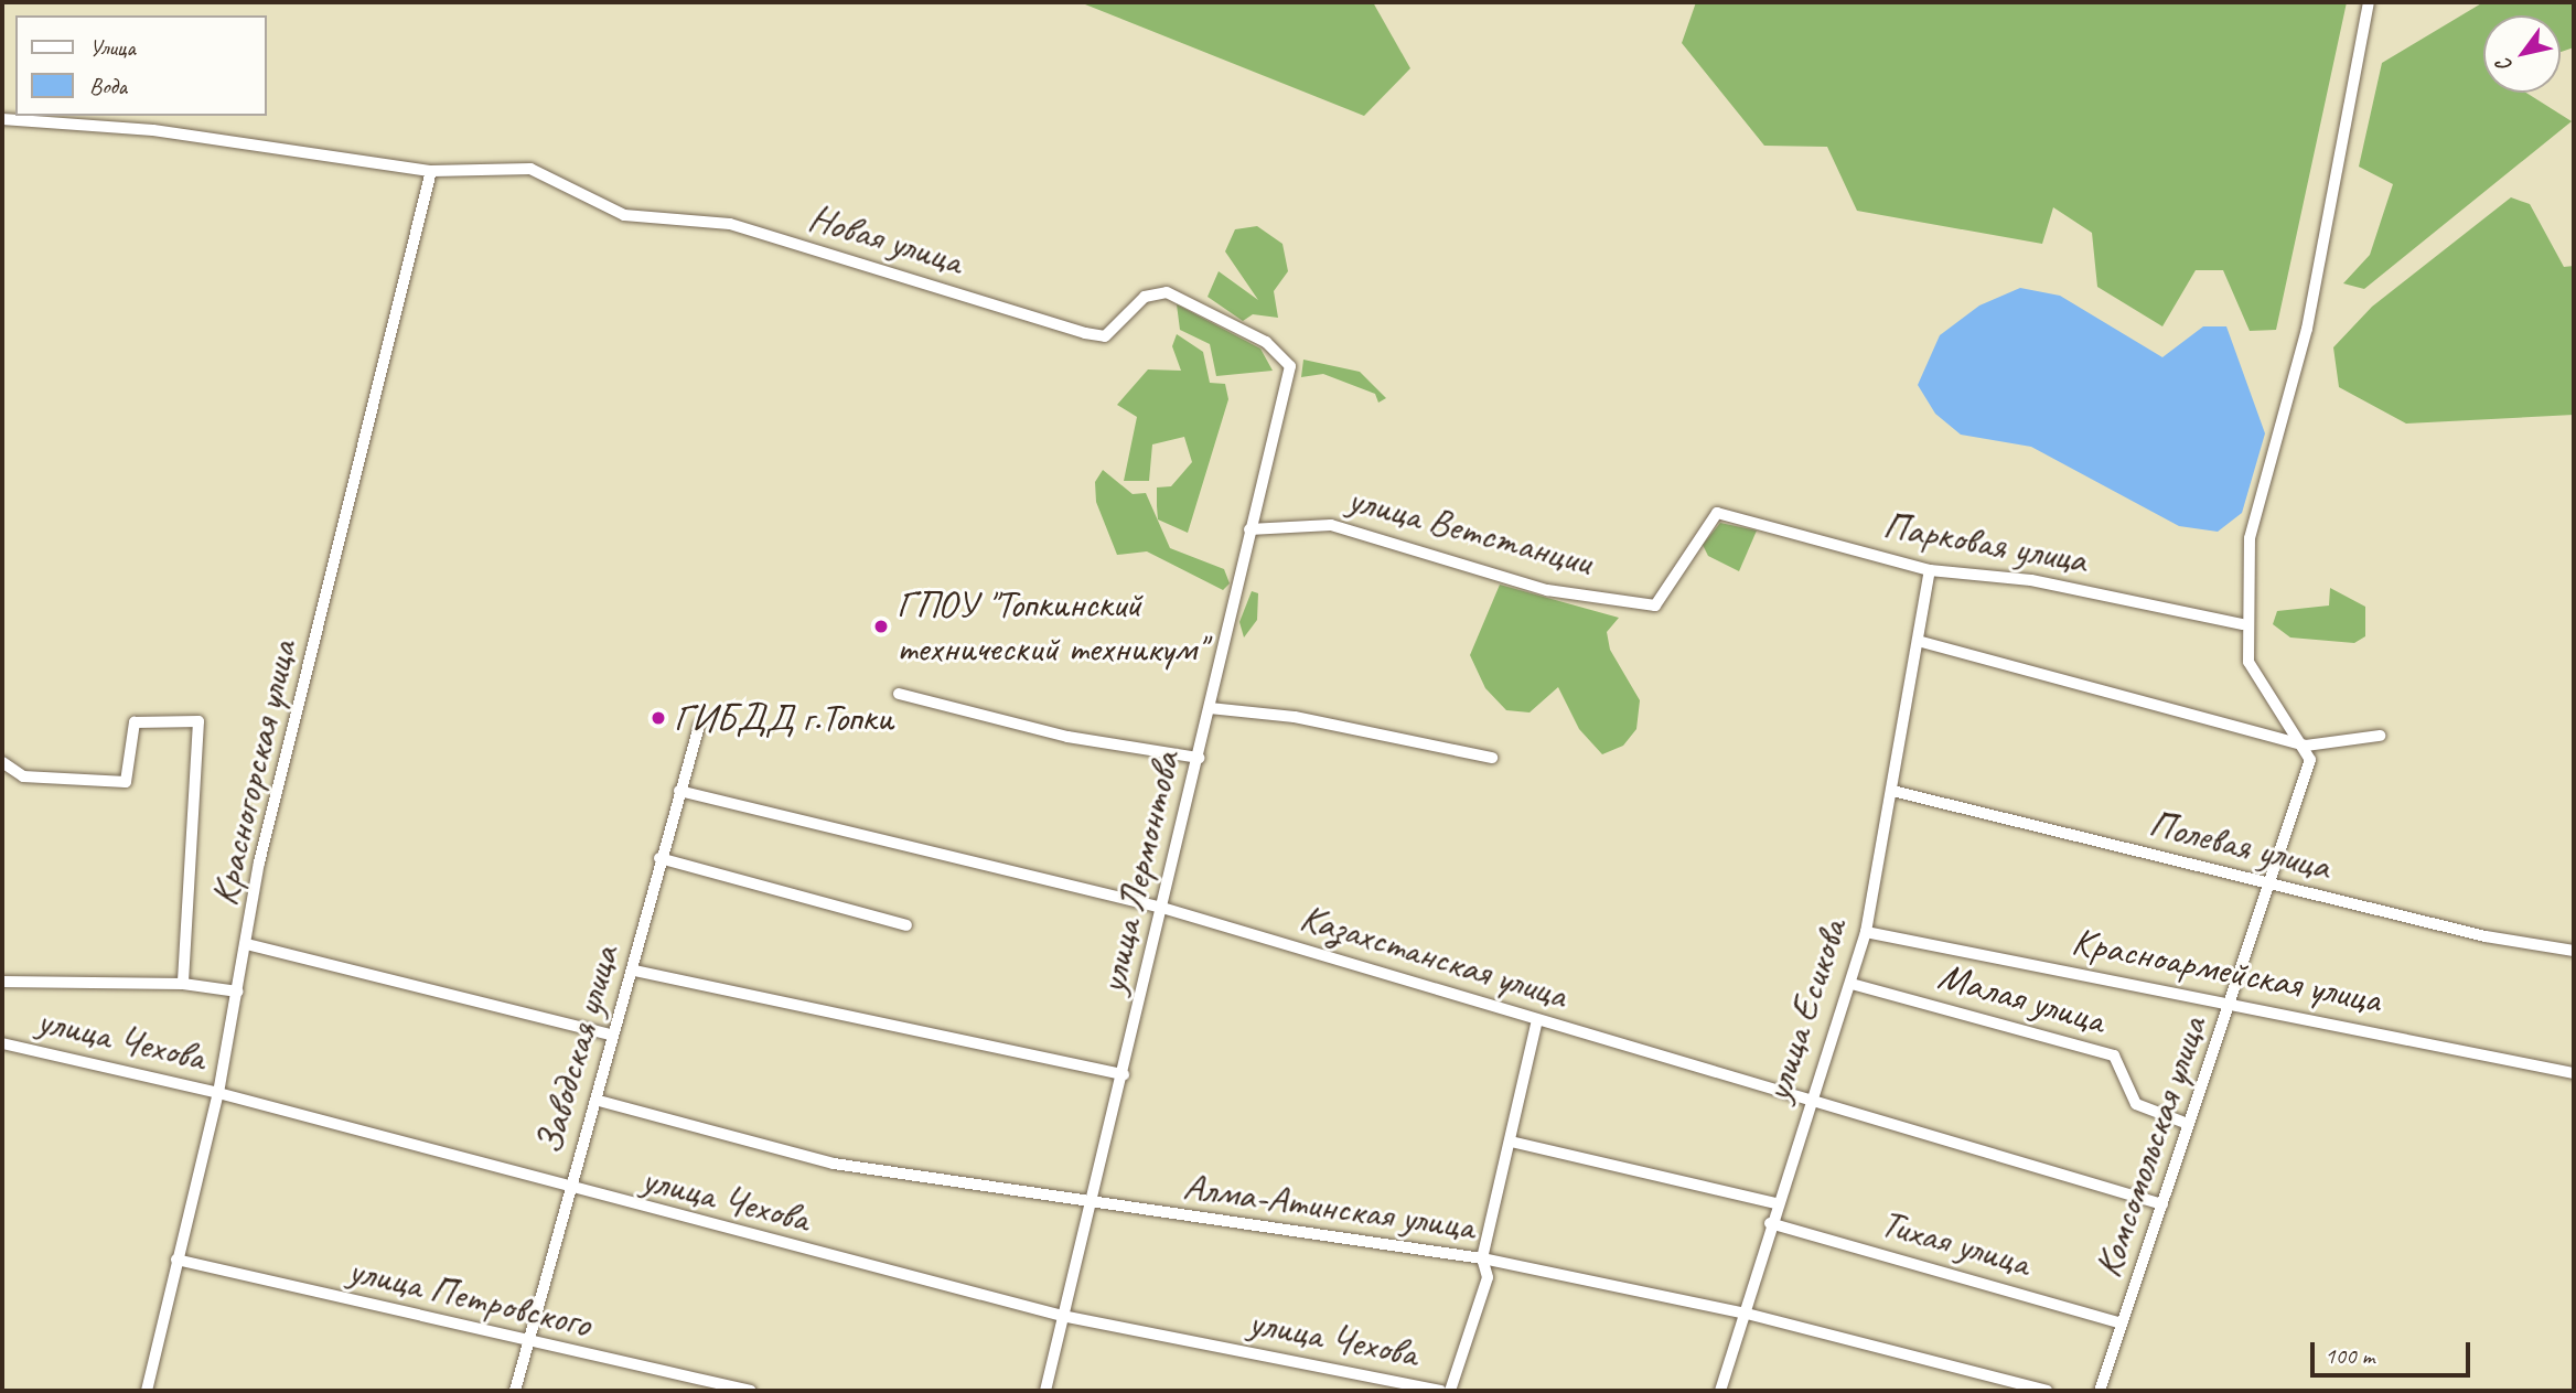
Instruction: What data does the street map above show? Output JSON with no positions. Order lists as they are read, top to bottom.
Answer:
{
  "streets": {
    "street": [
      "Новая улица",
      "улица Ветстанции",
      "Парковая улица",
      "Красногорская улица",
      "Полевая улица",
      "улица Лермонтова",
      "Казахстанская улица",
      "Красноармейская улица",
      "Малая улица",
      "улица Есикова",
      "улица Чехова",
      "Заводская улица",
      "Комсомольская улица",
      "Алма-Атинская улица",
      "Тихая улица",
      "улица Петровского"
    ]
  },
  "crossings": [
    ["Новая улица", "Красногорская улица"],
    ["Новая улица", "улица Лермонтова"],
    ["улица Ветстанции", "Парковая улица"],
    ["улица Ветстанции", "улица Лермонтова"],
    ["Парковая улица", "улица Есикова"],
    ["Красногорская улица", "улица Чехова"],
    ["Красногорская улица", "улица Петровского"],
    ["Полевая улица", "улица Есикова"],
    ["Полевая улица", "Комсомольская улица"],
    ["улица Лермонтова", "Казахстанская улица"],
    ["улица Лермонтова", "улица Чехова"],
    ["улица Лермонтова", "Алма-Атинская улица"],
    ["Казахстанская улица", "улица Есикова"],
    ["Казахстанская улица", "Заводская улица"],
    ["Казахстанская улица", "Комсомольская улица"],
    ["Красноармейская улица", "улица Есикова"],
    ["Красноармейская улица", "Комсомольская улица"],
    ["Малая улица", "улица Есикова"],
    ["Малая улица", "Комсомольская улица"],
    ["улица Есикова", "Алма-Атинская улица"],
    ["улица Есикова", "Тихая улица"],
    ["улица Чехова", "Заводская улица"],
    ["Заводская улица", "Алма-Атинская улица"],
    ["Заводская улица", "улица Петровского"],
    ["Комсомольская улица", "Тихая улица"]
  ],
  "places": ["ГПОУ \"Топкинский технический техникум\"", "ГИБДД г.Топки"],
  "legend": ["Улица", "Вода"],
  "scale_bar": "100 m",
  "north": "bottom left"
}
